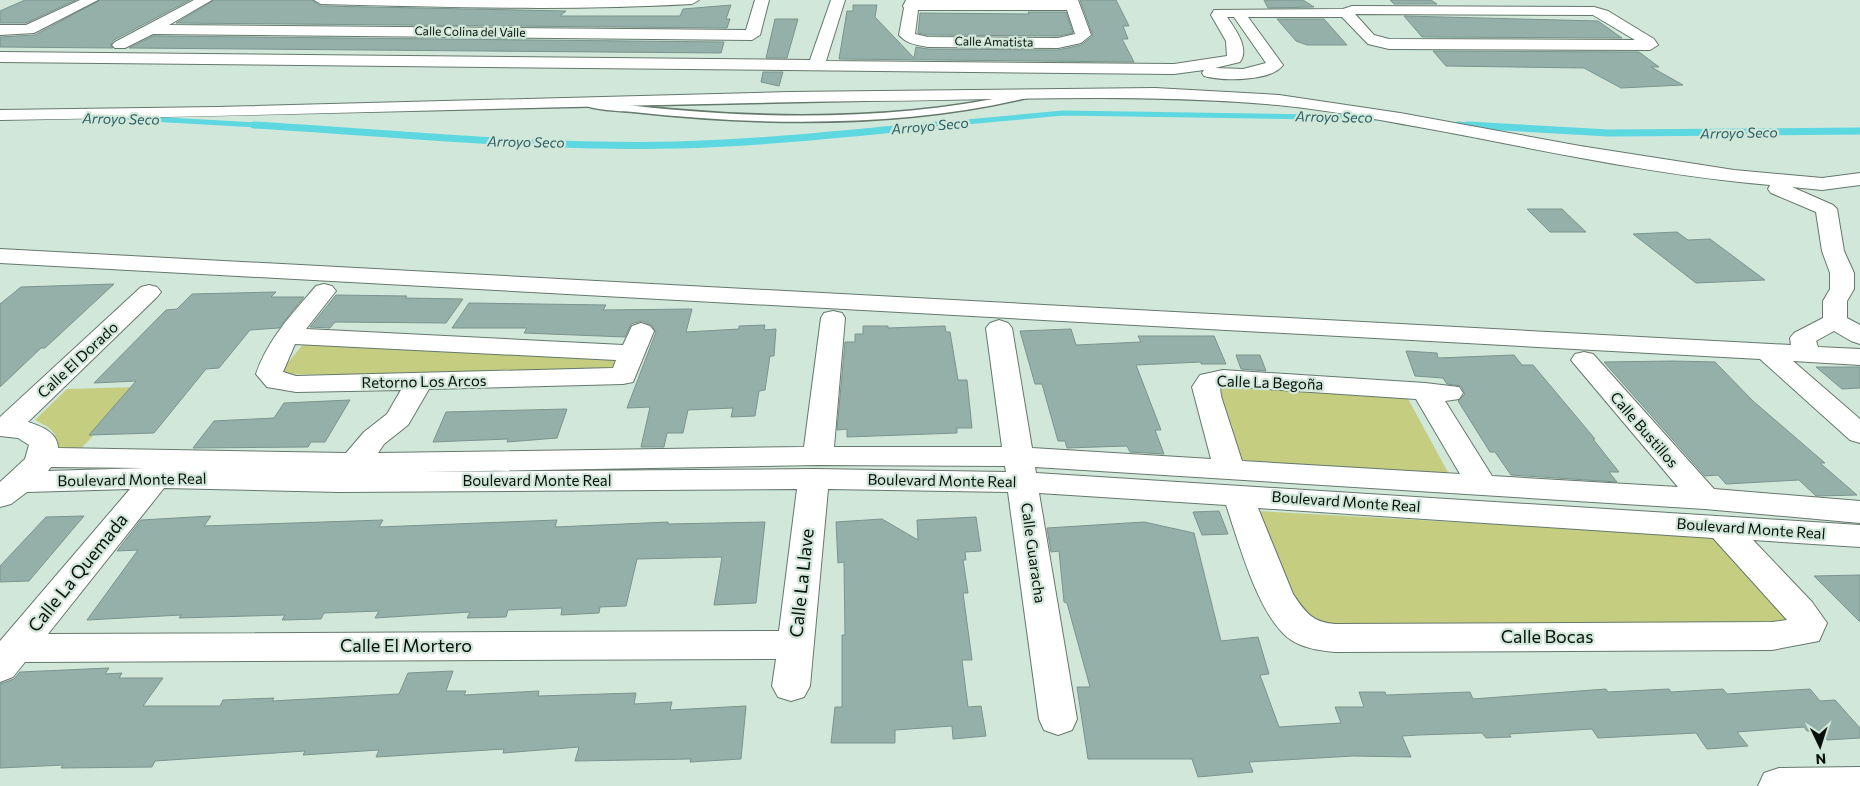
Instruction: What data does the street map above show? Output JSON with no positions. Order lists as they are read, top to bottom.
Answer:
{
  "streets": {
    "street": [
      "Calle Colina del Valle",
      "Calle Amatista",
      "Calle El Dorado",
      "Retorno Los Arcos",
      "Calle La Begoña",
      "Calle Bustillos",
      "Boulevard Monte Real",
      "Calle Guaracha",
      "Calle La Quemada",
      "Calle La Llave",
      "Calle Bocas",
      "Calle El Mortero"
    ]
  },
  "crossings": [
    ["Calle La Begoña", "Boulevard Monte Real"],
    ["Calle La Begoña", "Calle Bocas"],
    ["Calle Bustillos", "Boulevard Monte Real"],
    ["Boulevard Monte Real", "Calle Guaracha"],
    ["Boulevard Monte Real", "Calle La Quemada"],
    ["Boulevard Monte Real", "Calle La Llave"],
    ["Boulevard Monte Real", "Calle Bocas"],
    ["Calle La Quemada", "Calle El Mortero"],
    ["Calle La Llave", "Calle El Mortero"]
  ],
  "water": ["Arroyo Seco"],
  "north": "bottom"
}
